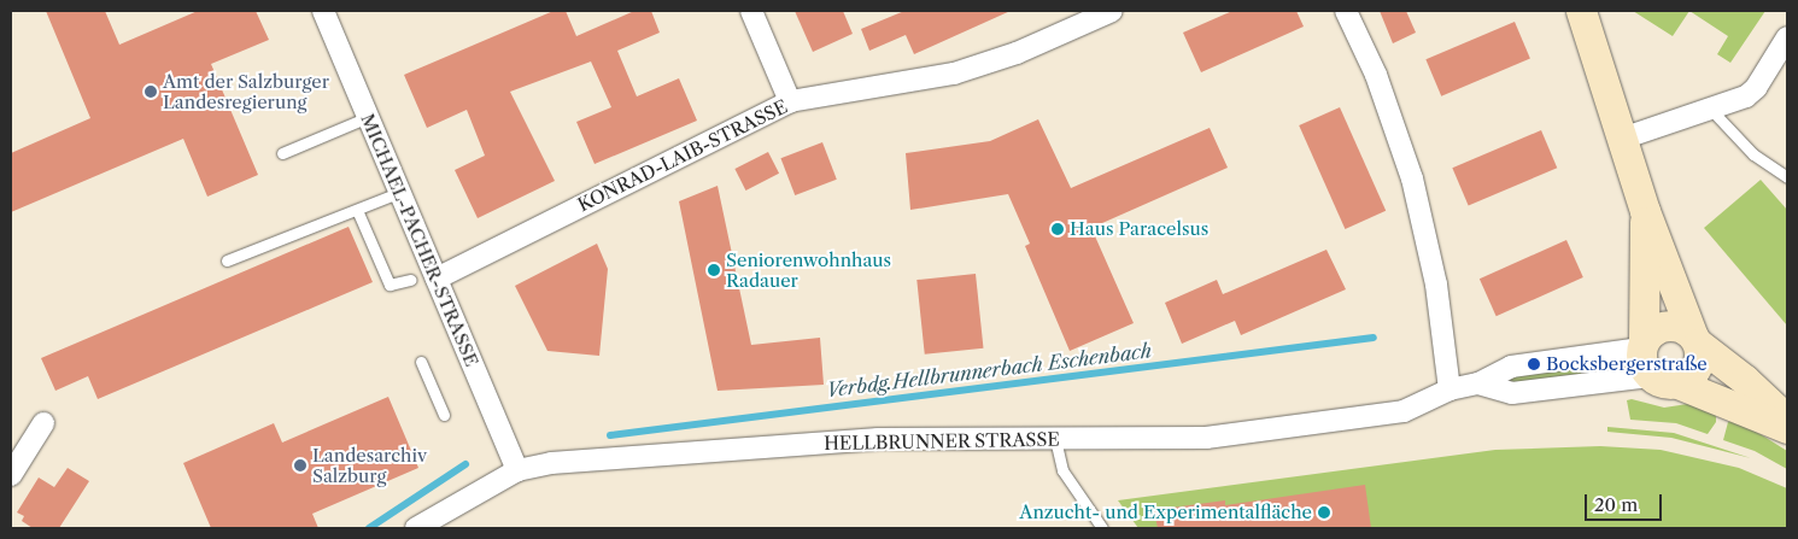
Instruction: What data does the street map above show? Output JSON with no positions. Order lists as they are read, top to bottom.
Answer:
{
  "streets": {
    "street": ["KONRAD-LAIB-STRASSE", "MICHAEL-PACHER-STRASSE", "HELLBRUNNER STRASSE"]
  },
  "crossings": [
    ["KONRAD-LAIB-STRASSE", "MICHAEL-PACHER-STRASSE"],
    ["MICHAEL-PACHER-STRASSE", "HELLBRUNNER STRASSE"]
  ],
  "water": ["Verbdg.Hellbrunnerbach Eschenbach"],
  "places": [
    "Amt der Salzburger Landesregierung",
    "Haus Paracelsus",
    "Seniorenwohnhaus Radauer",
    "Bocksbergerstraße",
    "Landesarchiv Salzburg",
    "Anzucht- und Experimentalfläche"
  ],
  "scale_bar": "20 m"
}
